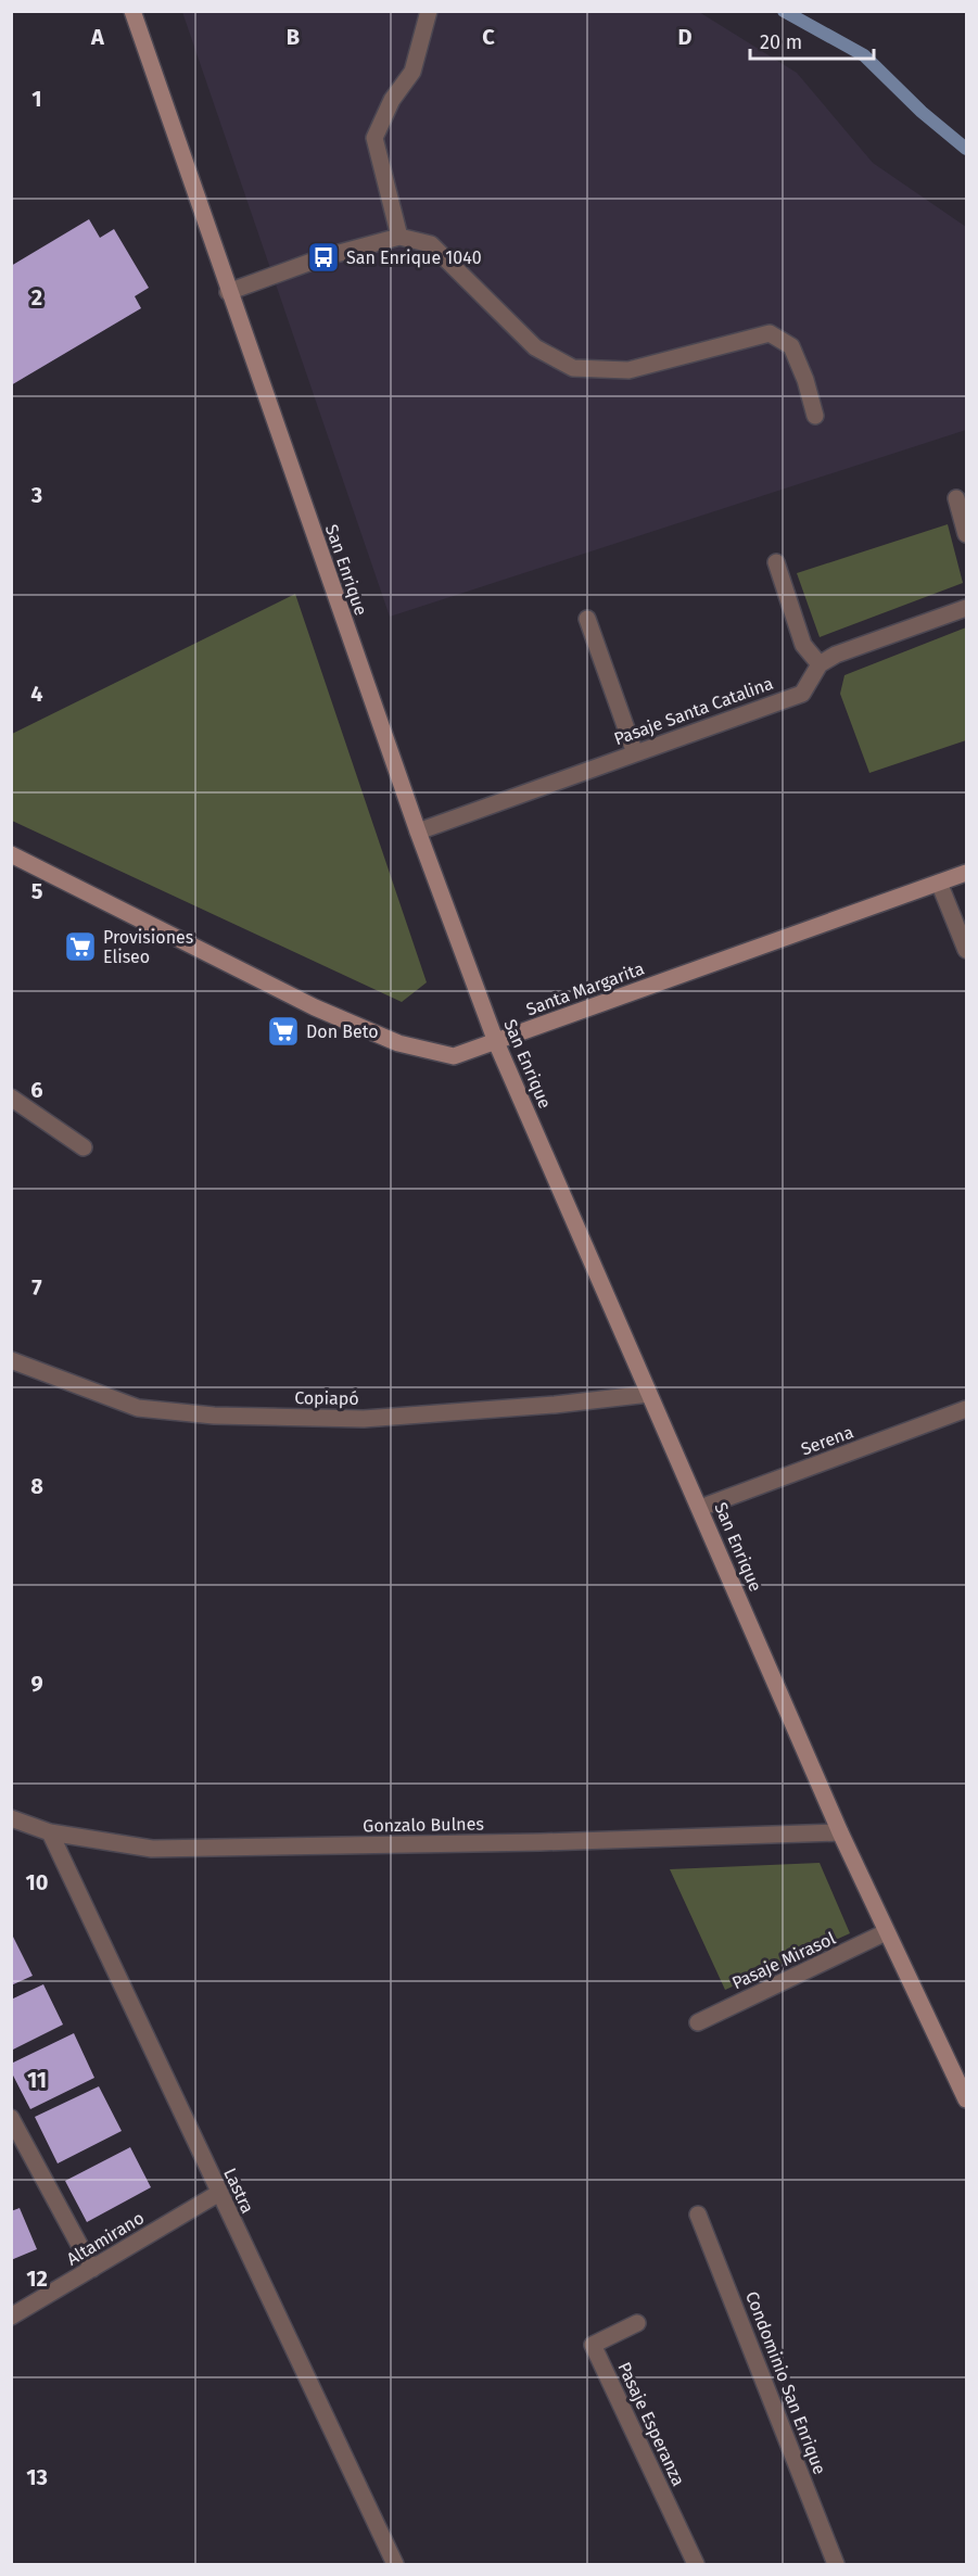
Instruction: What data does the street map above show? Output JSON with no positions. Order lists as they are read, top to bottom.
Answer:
{
  "streets": {
    "street": [
      "San Enrique",
      "Pasaje Santa Catalina",
      "Santa Margarita",
      "Copiapó",
      "Serena",
      "Gonzalo Bulnes",
      "Pasaje Mirasol",
      "Lastra",
      "Altamirano",
      "Condominio San Enrique",
      "Pasaje Esperanza"
    ]
  },
  "crossings": [
    ["San Enrique", "Pasaje Santa Catalina"],
    ["San Enrique", "Santa Margarita"],
    ["San Enrique", "Copiapó"],
    ["San Enrique", "Serena"],
    ["San Enrique", "Gonzalo Bulnes"],
    ["San Enrique", "Pasaje Mirasol"],
    ["Gonzalo Bulnes", "Lastra"],
    ["Lastra", "Altamirano"]
  ],
  "places": {
    "bus stop": ["San Enrique 1040"],
    "supermarket": ["Provisiones Eliseo", "Don Beto"]
  },
  "scale_bar": "20 m",
  "grid": {
    "columns": [
      "A",
      "B",
      "C",
      "D"
    ],
    "rows": [
      "1",
      "2",
      "3",
      "4",
      "5",
      "6",
      "7",
      "8",
      "9",
      "10",
      "11",
      "12",
      "13"
    ]
  }
}
